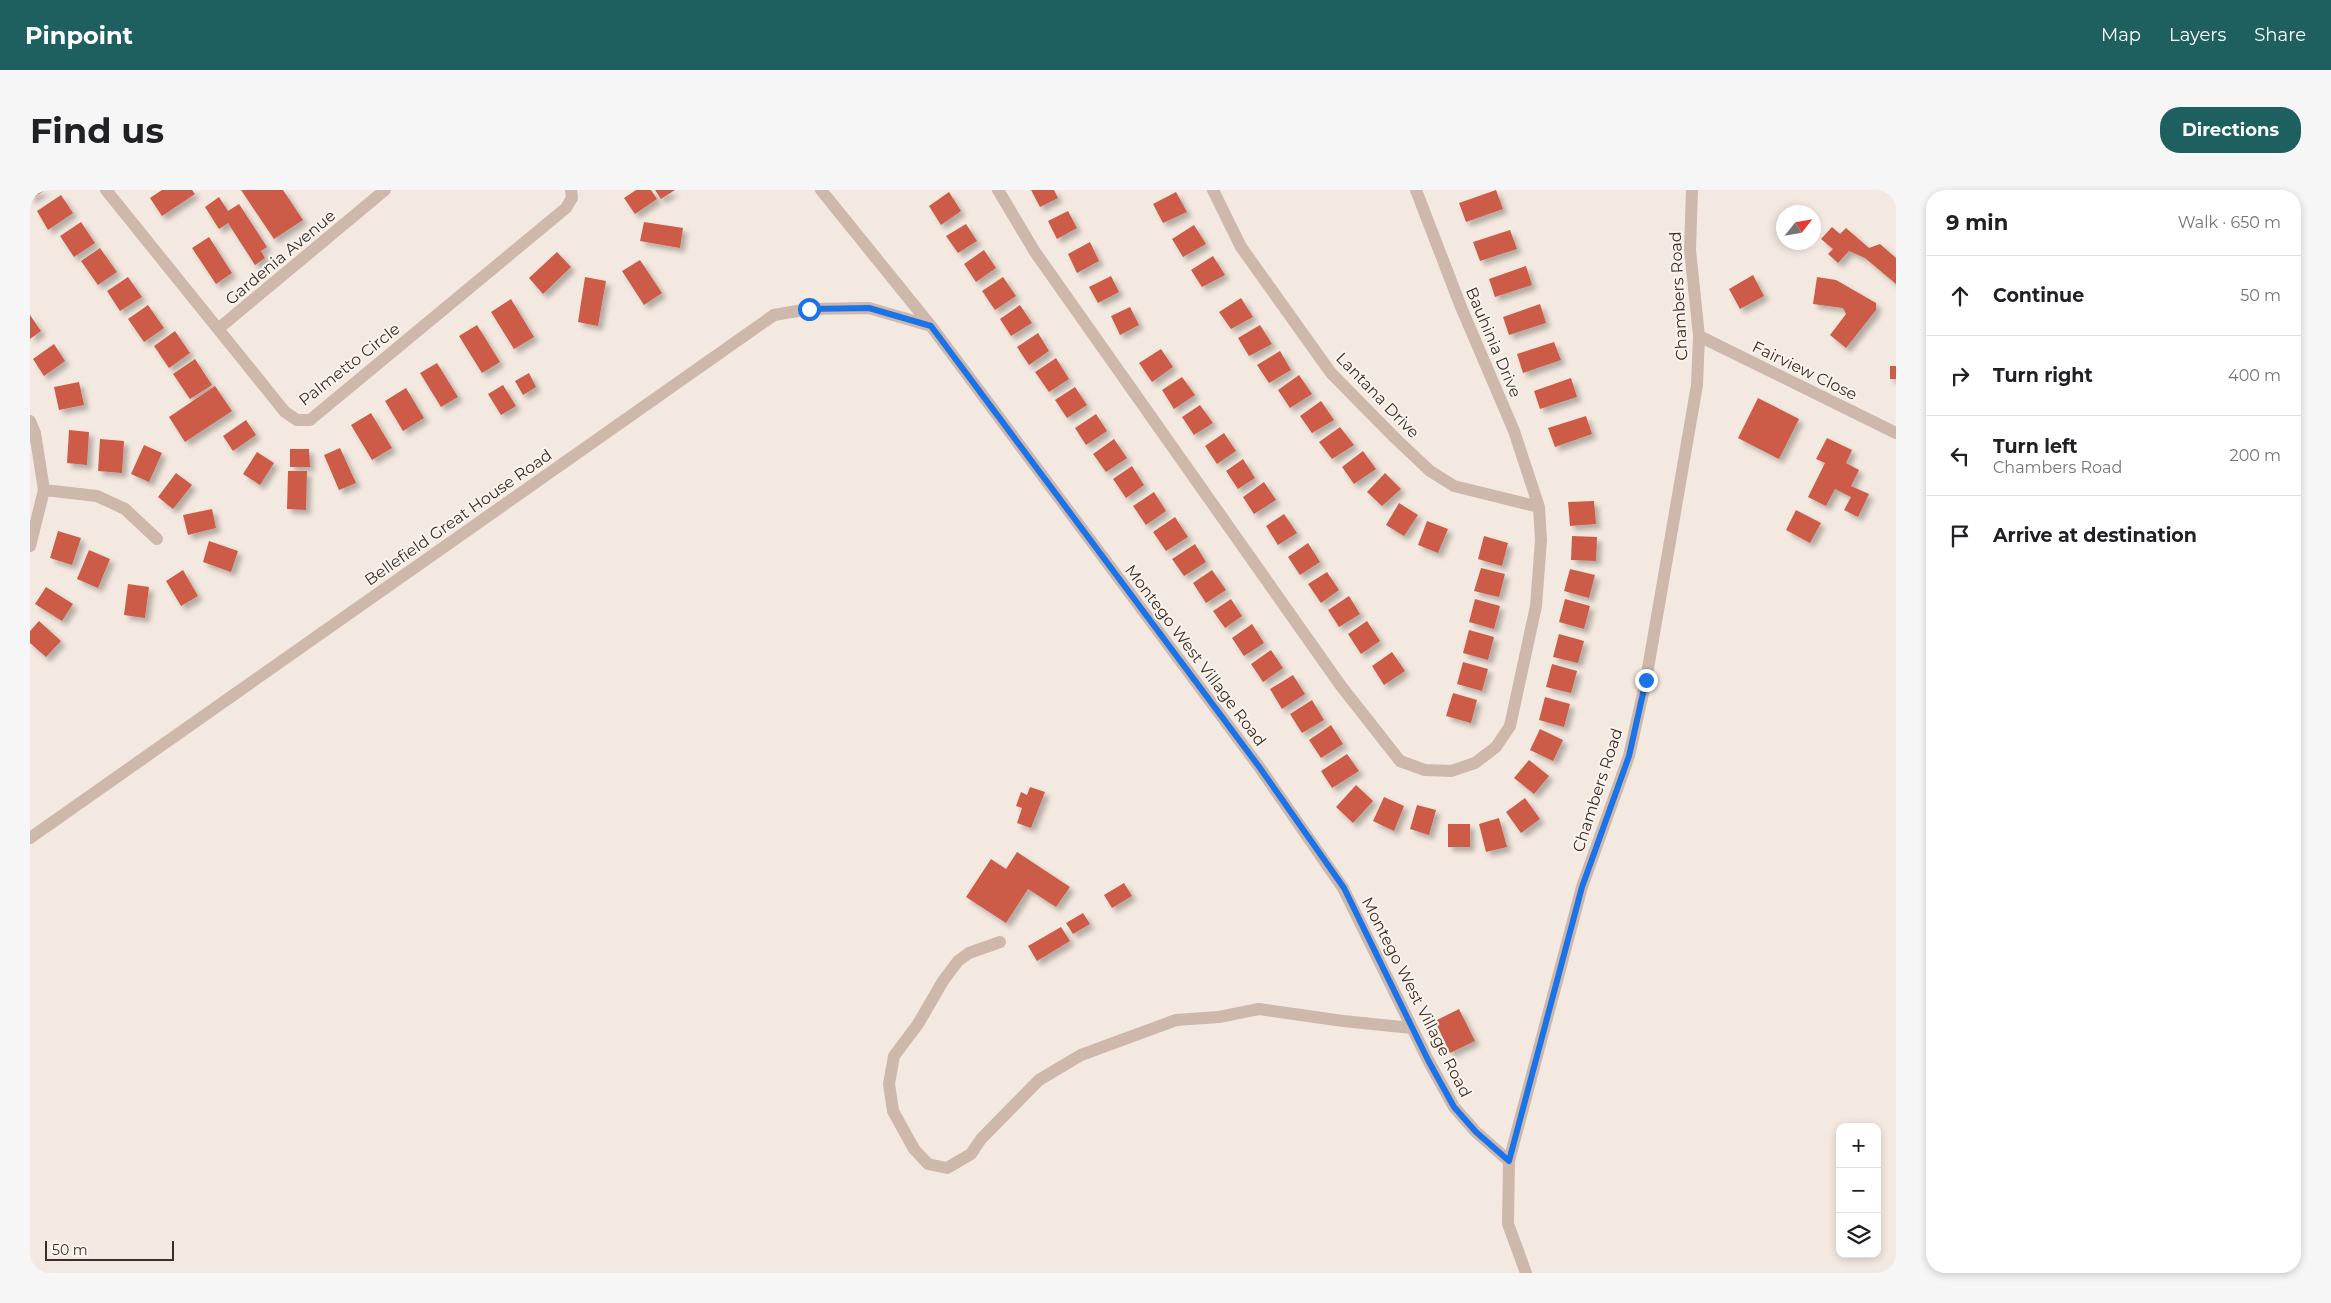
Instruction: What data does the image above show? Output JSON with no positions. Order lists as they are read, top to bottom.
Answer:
{
  "streets": {
    "street": [
      "Gardenia Avenue",
      "Chambers Road",
      "Bauhinia Drive",
      "Palmetto Circle",
      "Fairview Close",
      "Lantana Drive",
      "Bellefield Great House Road",
      "Montego West Village Road"
    ]
  },
  "crossings": [
    ["Gardenia Avenue", "Palmetto Circle"],
    ["Chambers Road", "Fairview Close"],
    ["Chambers Road", "Montego West Village Road"],
    ["Bauhinia Drive", "Lantana Drive"],
    ["Bellefield Great House Road", "Montego West Village Road"]
  ],
  "scale_bar": "50 m",
  "north": "top right",
  "page": {
    "header": "Pinpoint",
    "nav": ["Map", "Layers", "Share"],
    "buttons": "Directions",
    "title": "Find us",
    "heading": ["9 min", "Walk · 650 m"],
    "list": [
      ["Continue", "50 m"],
      ["Turn right", "400 m"],
      ["Turn left", "Chambers Road", "200 m"],
      "Arrive at destination"
    ],
    "map_buttons": ["+", "−"],
    "scale": "50 m"
  }
}
